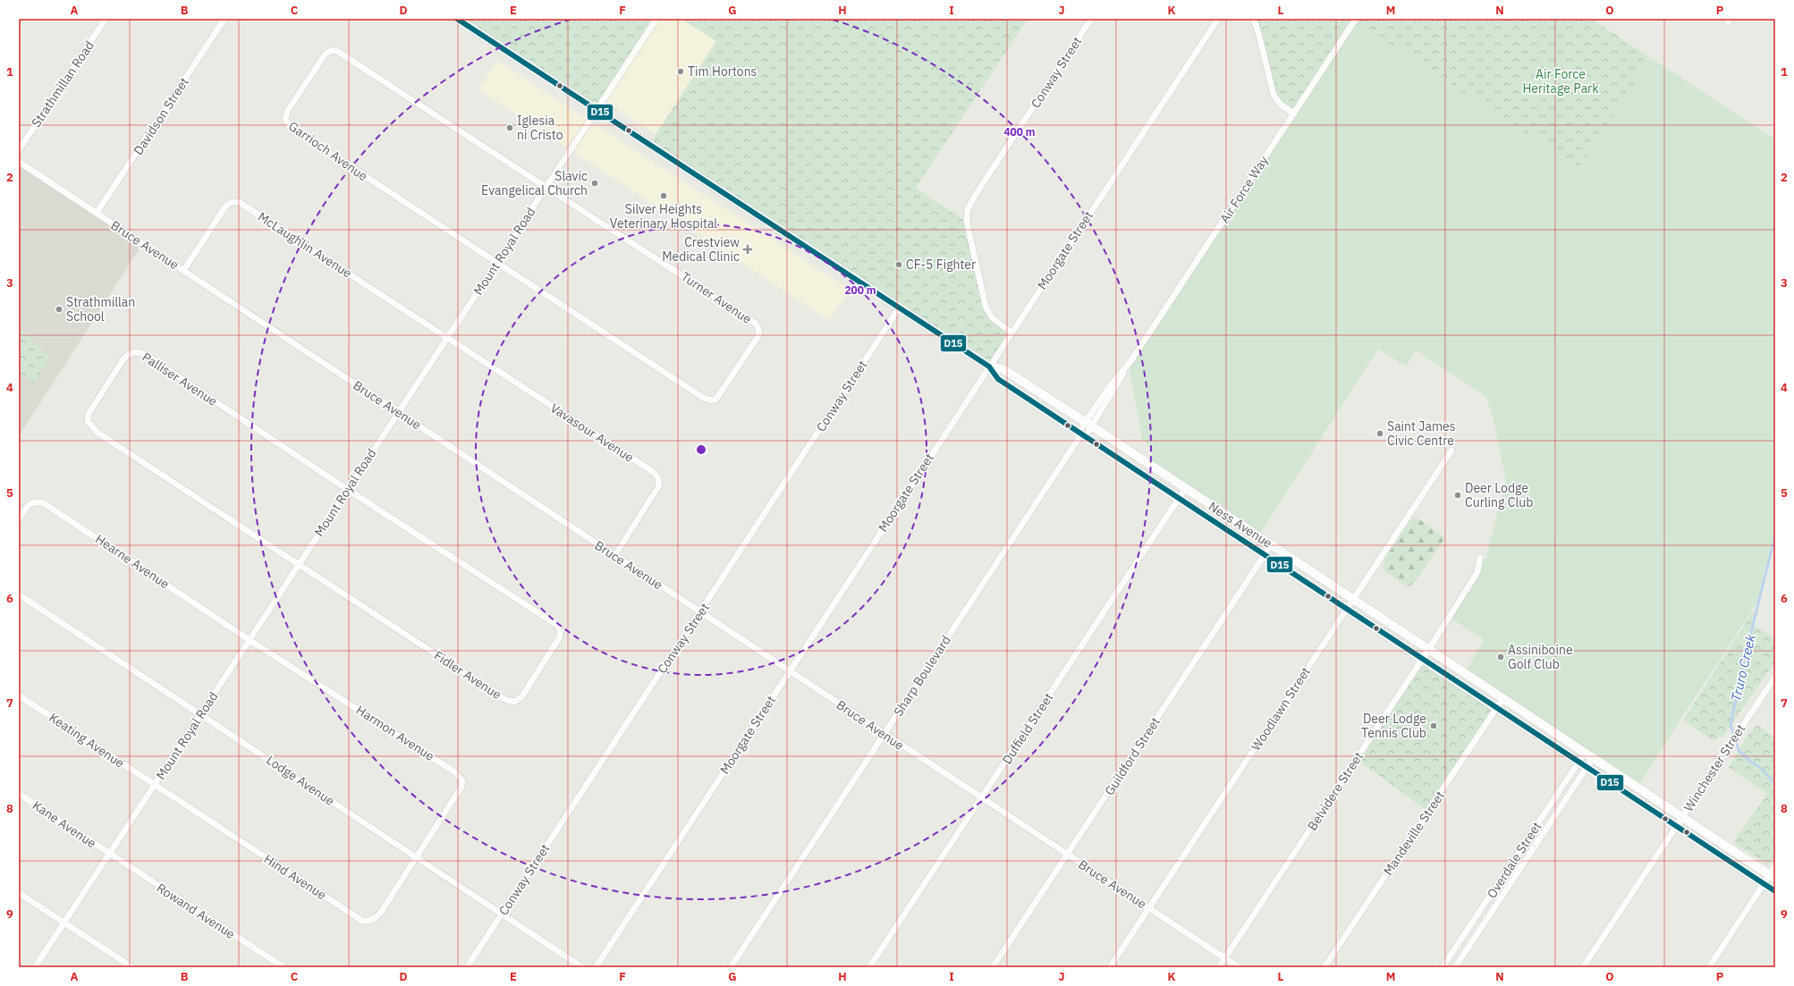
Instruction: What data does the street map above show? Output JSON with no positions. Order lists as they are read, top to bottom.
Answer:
{
  "streets": {
    "main road": ["Ness Avenue"],
    "street": [
      "Conway Street",
      "Strathmillan Road",
      "Davidson Street",
      "Garrioch Avenue",
      "Air Force Way",
      "Bruce Avenue",
      "McLaughlin Avenue",
      "Moorgate Street",
      "Mount Royal Road",
      "Turner Avenue",
      "Palliser Avenue",
      "Vavasour Avenue",
      "Hearne Avenue",
      "Fidler Avenue",
      "Sharp Boulevard",
      "Woodlawn Street",
      "Duffield Street",
      "Harmon Avenue",
      "Keating Avenue",
      "Guildford Street",
      "Winchester Street",
      "Lodge Avenue",
      "Belvidere Street",
      "Kane Avenue",
      "Mandeville Street",
      "Overdale Street",
      "Hind Avenue",
      "Rowand Avenue"
    ]
  },
  "crossings": [
    ["Conway Street", "Bruce Avenue"],
    ["Conway Street", "Moorgate Street"],
    ["Conway Street", "Ness Avenue"],
    ["Conway Street", "Lodge Avenue"],
    ["Davidson Street", "Bruce Avenue"],
    ["Garrioch Avenue", "Mount Royal Road"],
    ["Garrioch Avenue", "Turner Avenue"],
    ["Air Force Way", "Ness Avenue"],
    ["Air Force Way", "Sharp Boulevard"],
    ["Bruce Avenue", "McLaughlin Avenue"],
    ["Bruce Avenue", "Moorgate Street"],
    ["Bruce Avenue", "Mount Royal Road"],
    ["Bruce Avenue", "Vavasour Avenue"],
    ["Bruce Avenue", "Sharp Boulevard"],
    ["Bruce Avenue", "Woodlawn Street"],
    ["Bruce Avenue", "Duffield Street"],
    ["Bruce Avenue", "Guildford Street"],
    ["Bruce Avenue", "Belvidere Street"],
    ["McLaughlin Avenue", "Mount Royal Road"],
    ["McLaughlin Avenue", "Vavasour Avenue"],
    ["Moorgate Street", "Ness Avenue"],
    ["Mount Royal Road", "Turner Avenue"],
    ["Mount Royal Road", "Palliser Avenue"],
    ["Mount Royal Road", "Vavasour Avenue"],
    ["Mount Royal Road", "Ness Avenue"],
    ["Mount Royal Road", "Hearne Avenue"],
    ["Mount Royal Road", "Fidler Avenue"],
    ["Mount Royal Road", "Harmon Avenue"],
    ["Mount Royal Road", "Keating Avenue"],
    ["Mount Royal Road", "Lodge Avenue"],
    ["Mount Royal Road", "Kane Avenue"],
    ["Mount Royal Road", "Hind Avenue"],
    ["Mount Royal Road", "Rowand Avenue"],
    ["Palliser Avenue", "Fidler Avenue"],
    ["Ness Avenue", "Sharp Boulevard"],
    ["Ness Avenue", "Woodlawn Street"],
    ["Ness Avenue", "Duffield Street"],
    ["Ness Avenue", "Guildford Street"],
    ["Ness Avenue", "Winchester Street"],
    ["Ness Avenue", "Belvidere Street"],
    ["Ness Avenue", "Mandeville Street"],
    ["Ness Avenue", "Overdale Street"],
    ["Hearne Avenue", "Harmon Avenue"],
    ["Harmon Avenue", "Lodge Avenue"],
    ["Harmon Avenue", "Hind Avenue"],
    ["Keating Avenue", "Hind Avenue"],
    ["Lodge Avenue", "Hind Avenue"],
    ["Kane Avenue", "Rowand Avenue"]
  ],
  "water": ["Truro Creek"],
  "parks": ["Air Force Heritage Park"],
  "places": {
    "other": [
      "Tim Hortons",
      "Iglesia ni Cristo",
      "Slavic Evangelical Church",
      "Silver Heights Veterinary Hospital",
      "CF-5 Fighter",
      "Strathmillan School",
      "Saint James Civic Centre",
      "Deer Lodge Curling Club",
      "Assiniboine Golf Club",
      "Deer Lodge Tennis Club"
    ],
    "health": ["Crestview Medical Clinic"]
  },
  "lines": ["transit line D15"],
  "grid": {
    "columns": [
      "A",
      "B",
      "C",
      "D",
      "E",
      "F",
      "G",
      "H",
      "I",
      "J",
      "K",
      "L",
      "M",
      "N",
      "O",
      "P"
    ],
    "rows": [
      "1",
      "2",
      "3",
      "4",
      "5",
      "6",
      "7",
      "8",
      "9"
    ]
  },
  "rings": ["400 m", "200 m"]
}
